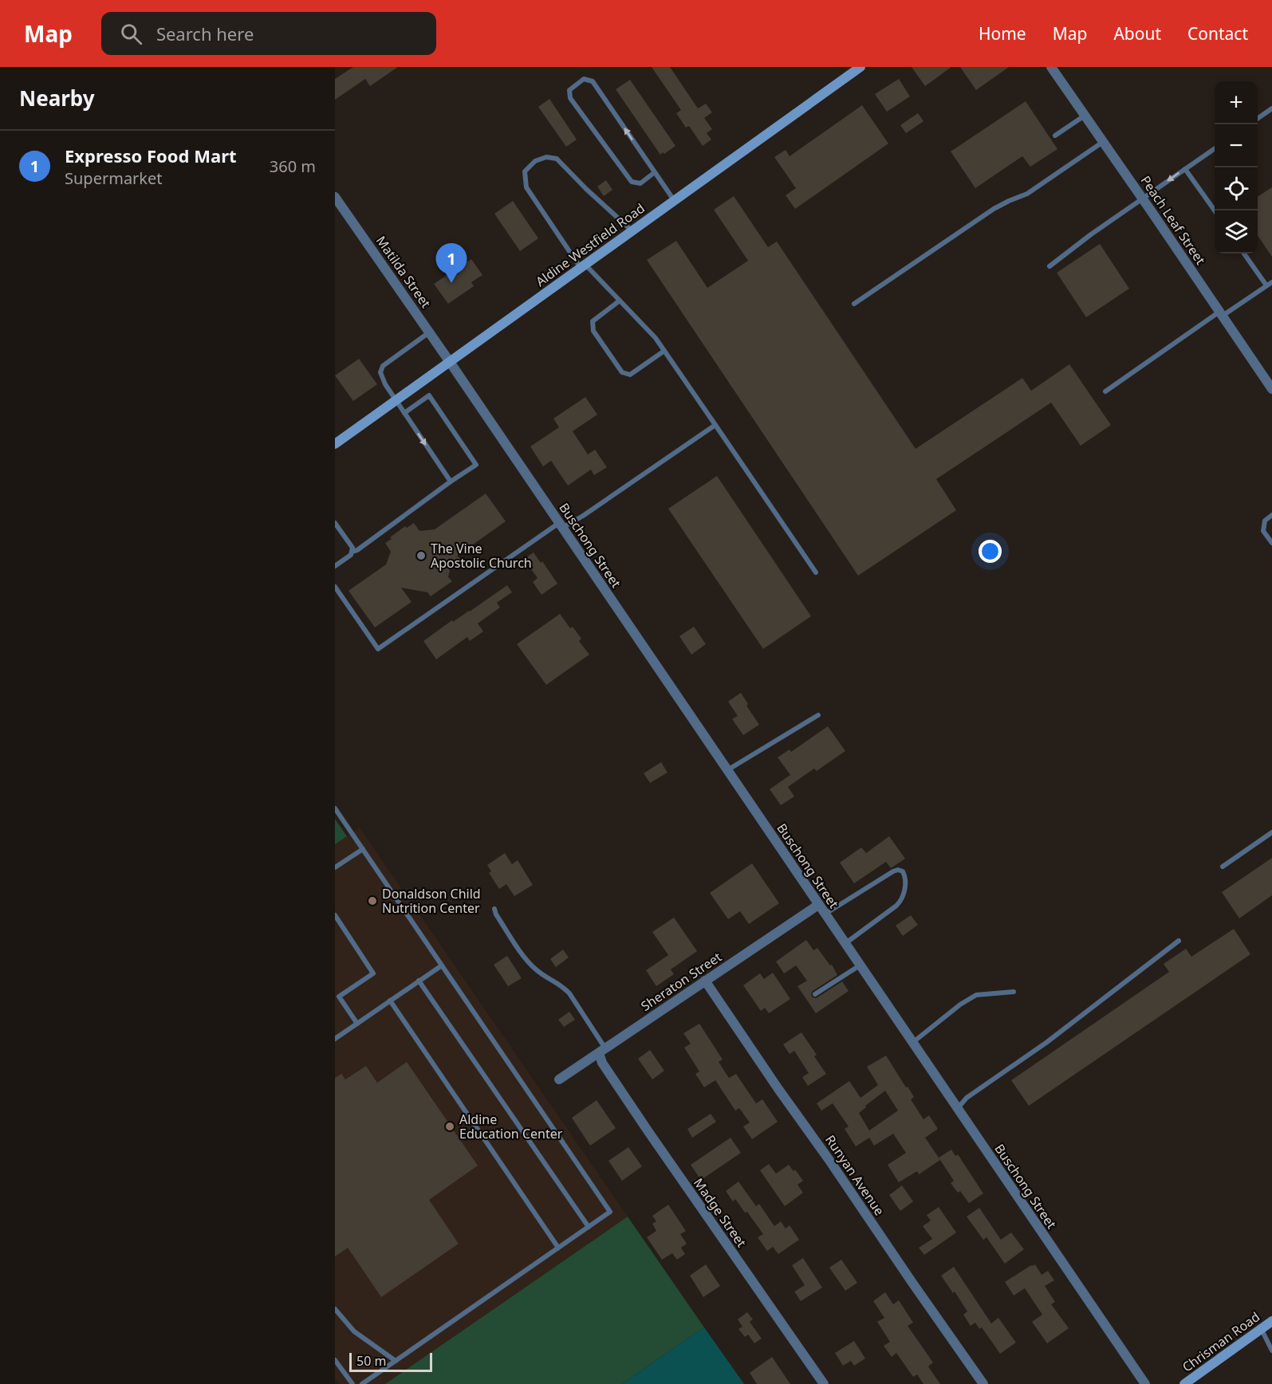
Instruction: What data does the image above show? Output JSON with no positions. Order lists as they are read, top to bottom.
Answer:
{
  "streets": {
    "main road": ["Aldine Westfield Road", "Chrisman Road"],
    "street": [
      "Peach Leaf Street",
      "Matilda Street",
      "Buschong Street",
      "Sheraton Street",
      "Runyan Avenue",
      "Madge Street"
    ]
  },
  "crossings": [
    ["Aldine Westfield Road", "Matilda Street"],
    ["Aldine Westfield Road", "Buschong Street"],
    ["Matilda Street", "Buschong Street"],
    ["Buschong Street", "Sheraton Street"],
    ["Sheraton Street", "Runyan Avenue"],
    ["Sheraton Street", "Madge Street"]
  ],
  "places": ["The Vine Apostolic Church", "Donaldson Child Nutrition Center", "Aldine Education Center"],
  "scale_bar": "50 m",
  "page": {
    "header": "Map",
    "search": "Search here",
    "nav": [
      "Home",
      "Map",
      "About",
      "Contact"
    ],
    "heading": "Nearby",
    "map_buttons": ["+", "−"],
    "list": [
      {
        "mark": "1",
        "name": "Expresso Food Mart",
        "note": "Supermarket",
        "value": "360 m"
      }
    ],
    "pins": "1",
    "scale": "50 m"
  }
}
